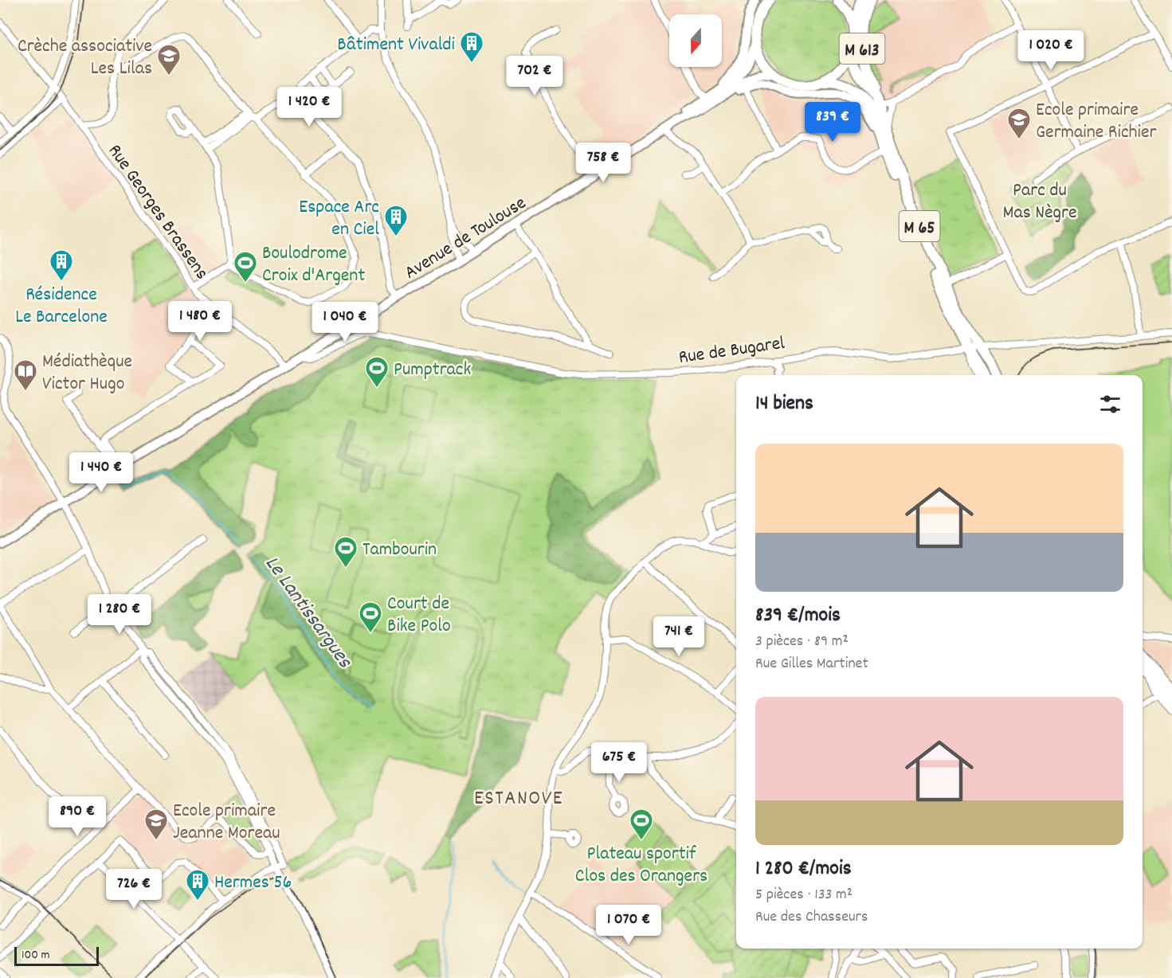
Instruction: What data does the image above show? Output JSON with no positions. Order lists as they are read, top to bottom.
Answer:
{
  "streets": {
    "main road": ["M 613", "M 65", "Avenue de Toulouse"],
    "street": ["Rue Georges Brassens", "Rue de Bugarel"]
  },
  "crossings": [
    ["M 613", "M 65"],
    ["Rue Georges Brassens", "Avenue de Toulouse"],
    ["M 65", "Rue de Bugarel"],
    ["Avenue de Toulouse", "Rue de Bugarel"]
  ],
  "districts": ["ESTANOVE"],
  "water": ["Le Lantissargues"],
  "parks": ["Parc du Mas Nègre"],
  "places": {
    "building": [
      "Bâtiment Vivaldi",
      "Espace Arc en Ciel",
      "Résidence Le Barcelone",
      "Hermes 56"
    ],
    "school or university": ["Crèche associative Les Lilas", "Ecole primaire Germaine Richier", "Ecole primaire Jeanne Moreau"],
    "sports": [
      "Boulodrome Croix d'Argent",
      "Pumptrack",
      "Tambourin",
      "Court de Bike Polo",
      "Plateau sportif Clos des Orangers"
    ],
    "library": ["Médiathèque Victor Hugo"]
  },
  "scale_bar": "100 m",
  "north": "bottom",
  "page": {
    "price": [
      "1 020 €",
      "702 €",
      "1 420 €",
      "839 €",
      "758 €",
      "1 480 €",
      "1 040 €",
      "1 440 €",
      "1 280 €",
      "741 €",
      "675 €",
      "890 €",
      "726 €",
      "1 070 €"
    ],
    "heading": "14 biens",
    "list": [
      {
        "name": "839 €/mois",
        "note": "3 pièces · 89 m² · Rue Gilles Martinet"
      },
      {
        "name": "1 280 €/mois",
        "note": "5 pièces · 133 m² · Rue des Chasseurs"
      }
    ],
    "scale": "100 m"
  }
}
